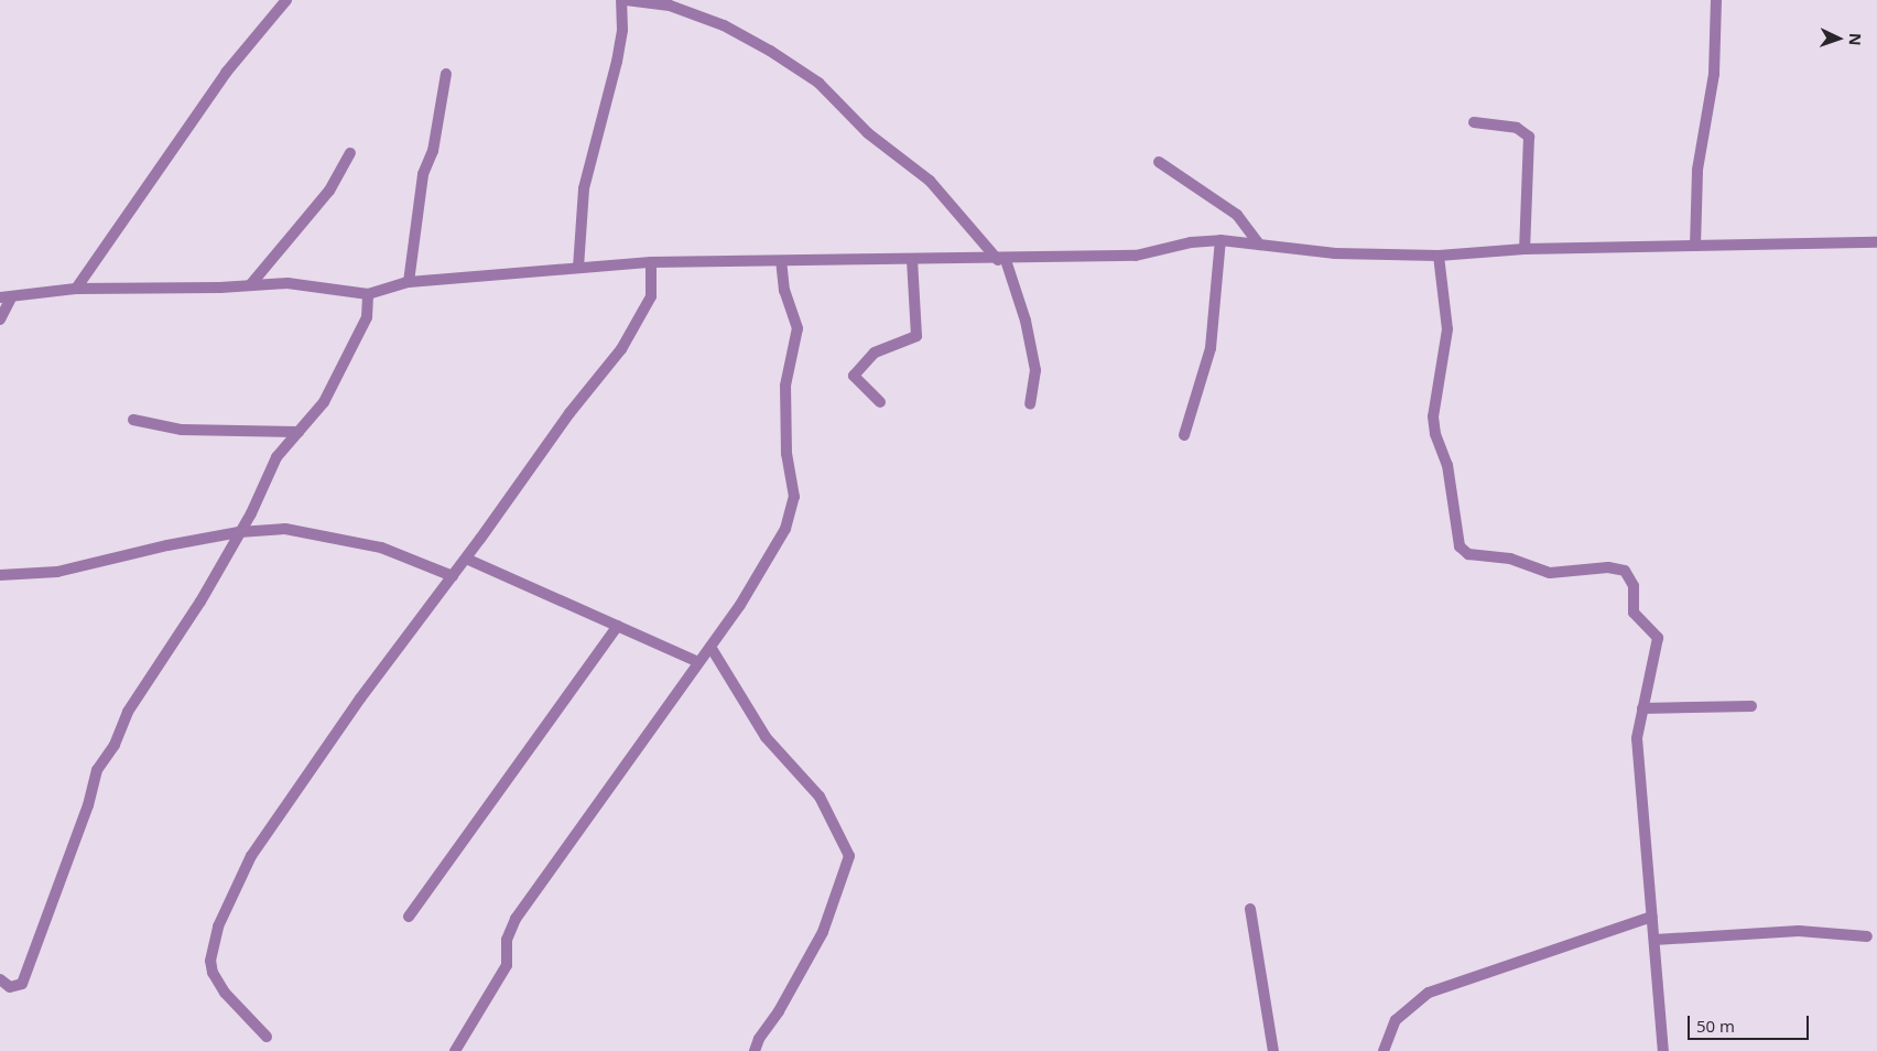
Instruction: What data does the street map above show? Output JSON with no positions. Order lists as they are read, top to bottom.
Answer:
{
  "scale_bar": "50 m",
  "north": "right"
}
